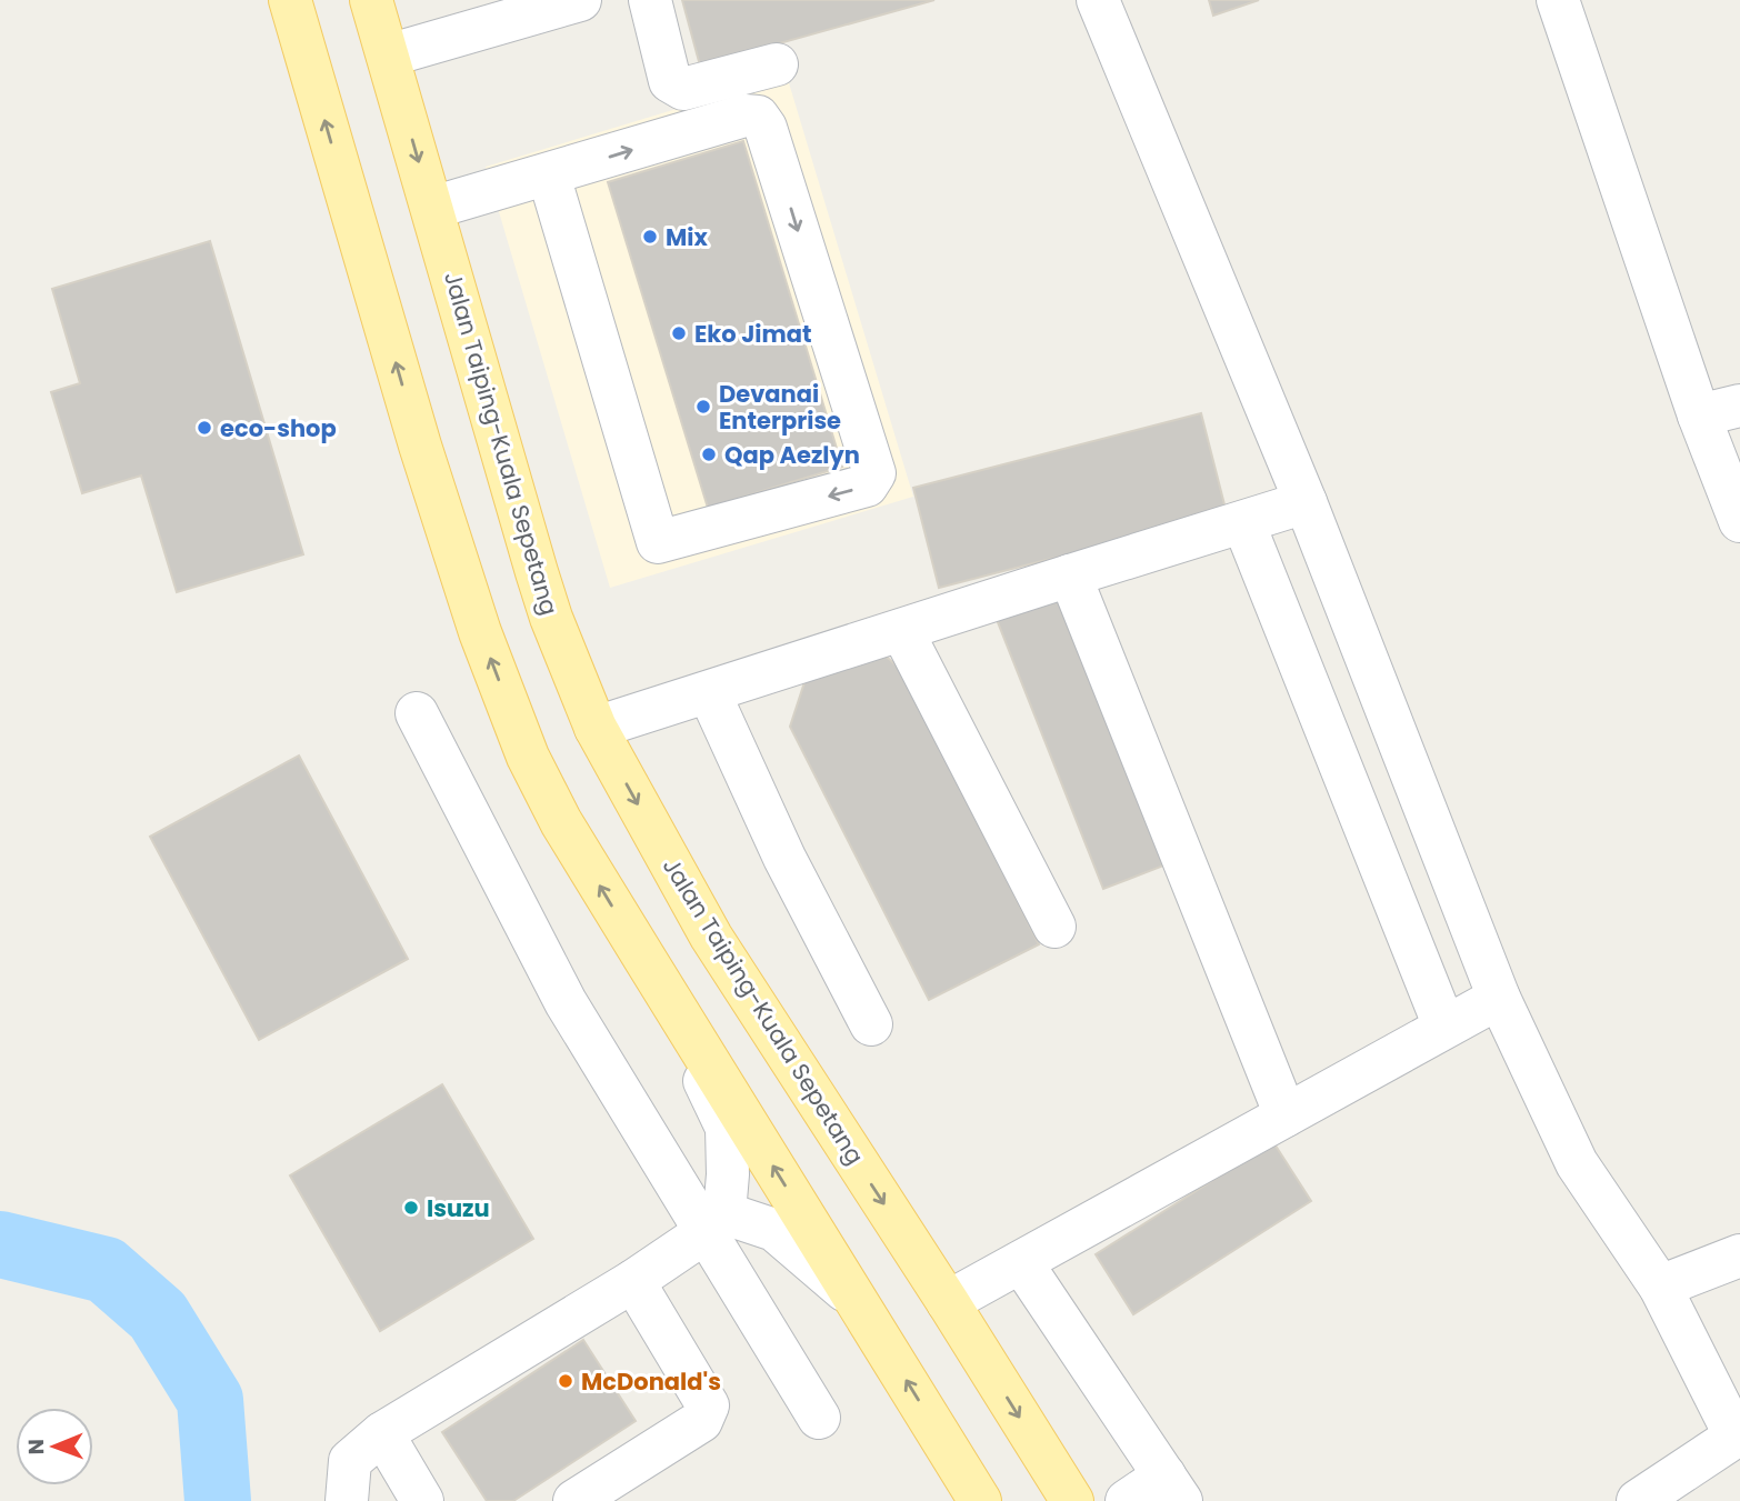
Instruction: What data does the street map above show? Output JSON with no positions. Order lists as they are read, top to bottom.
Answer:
{
  "streets": {
    "main road": ["Jalan Taiping-Kuala Sepetang"]
  },
  "places": [
    "Mix",
    "Eko Jimat",
    "Devanai Enterprise",
    "eco-shop",
    "Qap Aezlyn",
    "Isuzu",
    "McDonald's"
  ],
  "north": "left"
}
